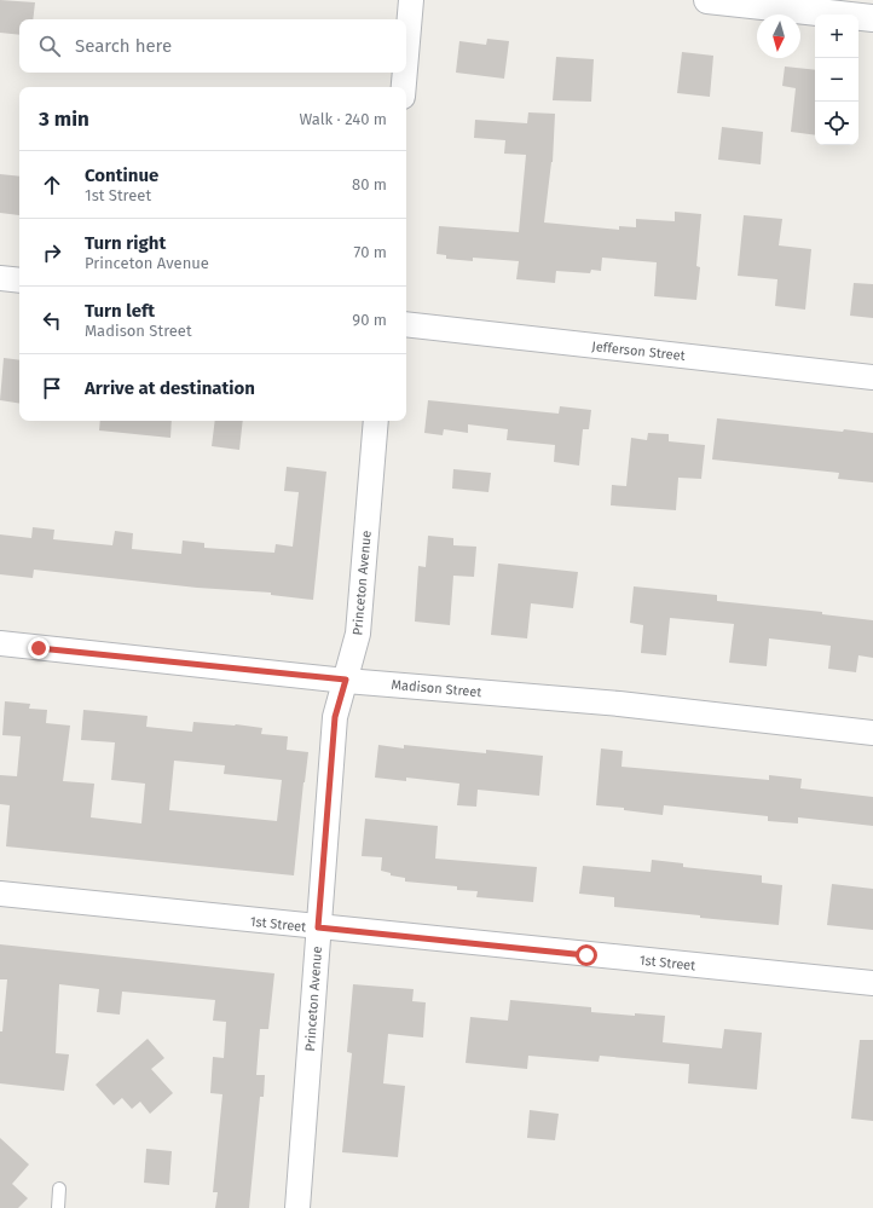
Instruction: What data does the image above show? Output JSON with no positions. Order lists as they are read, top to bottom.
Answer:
{
  "streets": {
    "street": [
      "Jefferson Street",
      "Princeton Avenue",
      "Madison Street",
      "1st Street"
    ]
  },
  "crossings": [
    ["Princeton Avenue", "Madison Street"],
    ["Princeton Avenue", "1st Street"]
  ],
  "north": "bottom",
  "page": {
    "map_buttons": ["+", "−"],
    "search": "Search here",
    "heading": ["3 min", "Walk · 240 m"],
    "list": [
      ["Continue", "1st Street", "80 m"],
      ["Turn right", "Princeton Avenue", "70 m"],
      ["Turn left", "Madison Street", "90 m"],
      "Arrive at destination"
    ]
  }
}
